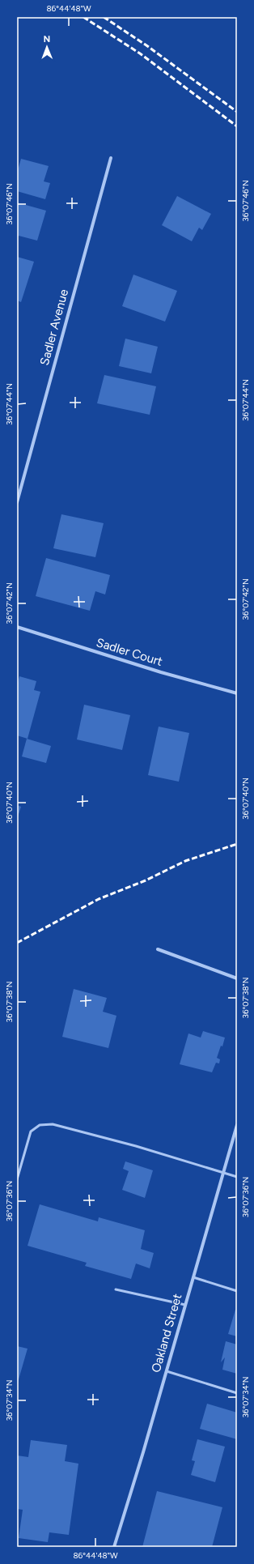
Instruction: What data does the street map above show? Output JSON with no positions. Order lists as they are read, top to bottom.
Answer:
{
  "streets": {
    "street": ["Sadler Avenue", "Sadler Court", "Oakland Street"]
  },
  "north": "top",
  "coordinates": [
    "86°44'48\"W",
    "36°07'46\"N",
    "36°07'44\"N",
    "36°07'42\"N",
    "36°07'40\"N",
    "36°07'38\"N",
    "36°07'36\"N",
    "36°07'34\"N"
  ]
}
